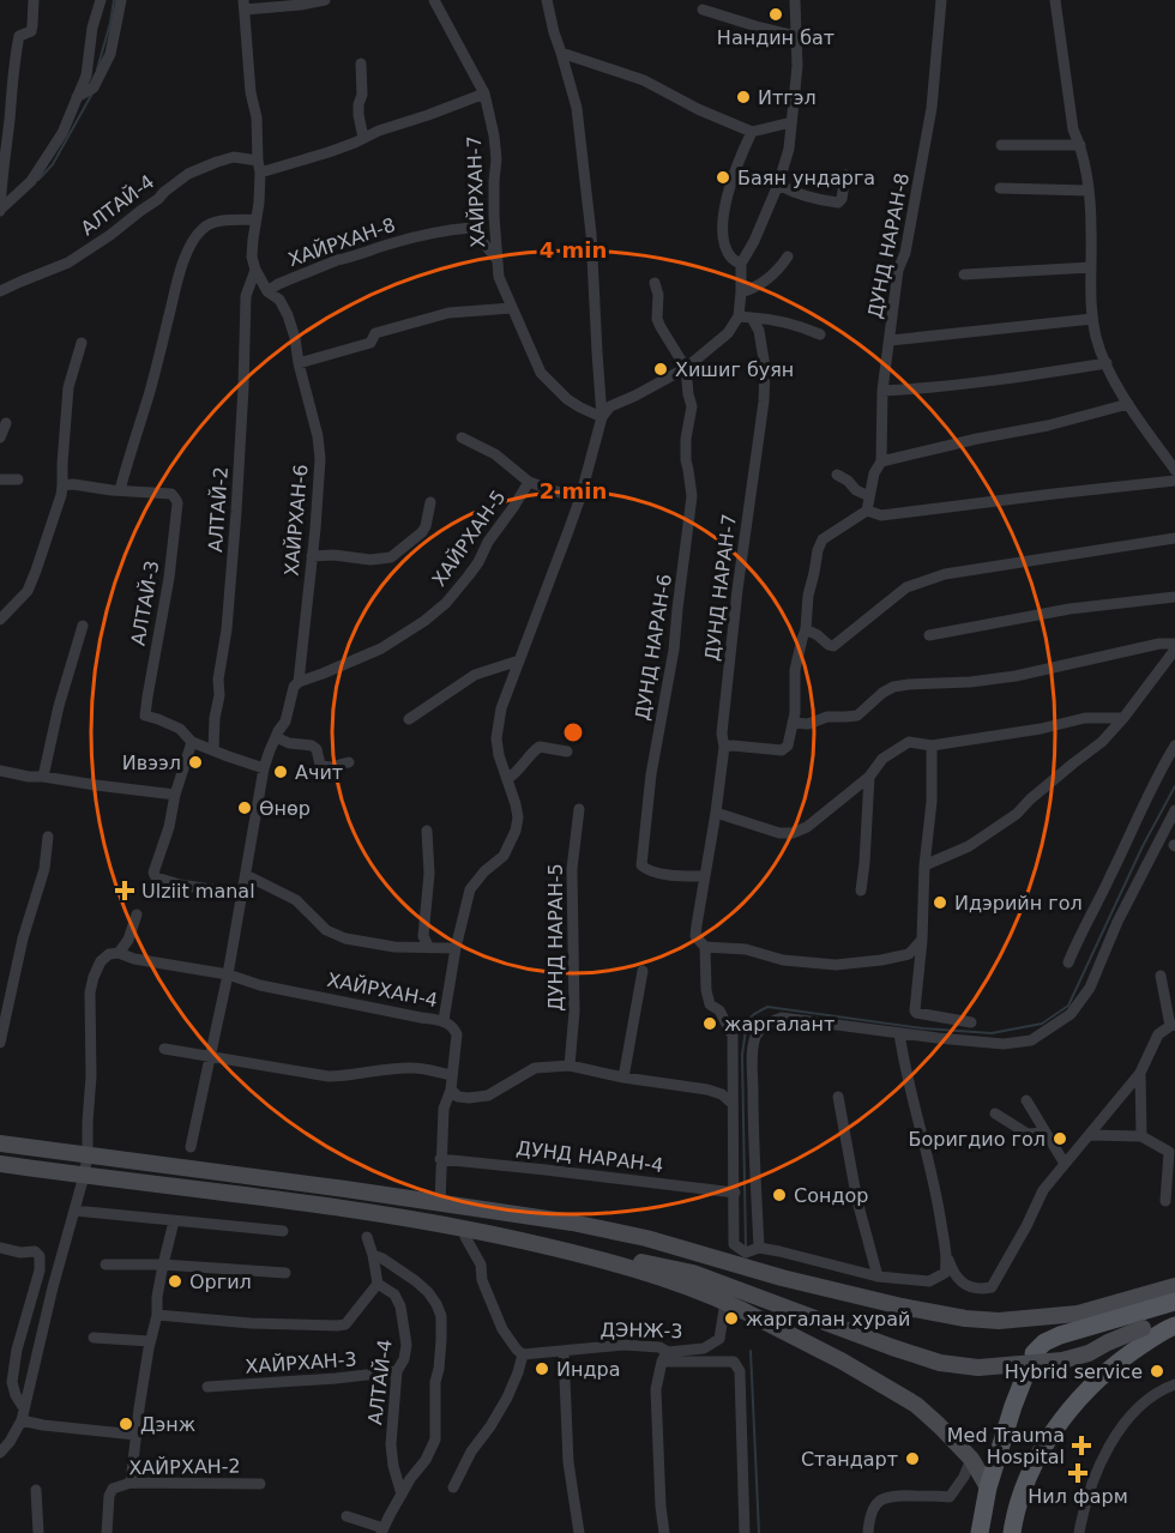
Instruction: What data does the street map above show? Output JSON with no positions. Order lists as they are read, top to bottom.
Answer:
{
  "streets": {
    "street": [
      "ХАЙРХАН-7",
      "АЛТАЙ-4",
      "ХАЙРХАН-8",
      "ДУНД НАРАН-8",
      "АЛТАЙ-2",
      "ХАЙРХАН-6",
      "ХАЙРХАН-5",
      "ДУНД НАРАН-7",
      "АЛТАЙ-3",
      "ДУНД НАРАН-6",
      "ДУНД НАРАН-5",
      "ХАЙРХАН-4",
      "ДУНД НАРАН-4",
      "ДЭНЖ-3",
      "ХАЙРХАН-3",
      "ХАЙРХАН-2"
    ]
  },
  "crossings": [
    ["ХАЙРХАН-7", "ХАЙРХАН-8"],
    ["АЛТАЙ-4", "ХАЙРХАН-3"],
    ["ХАЙРХАН-6", "ХАЙРХАН-5"],
    ["ДУНД НАРАН-7", "ДУНД НАРАН-6"]
  ],
  "places": {
    "other": [
      "Нандин бат",
      "Итгэл",
      "Баян ундарга",
      "Хишиг буян",
      "Ивээл",
      "Ачит",
      "Өнөр",
      "Идэрийн гол",
      "жаргалант",
      "Боригдио гол",
      "Сондор",
      "Оргил",
      "жаргалан хурай",
      "Индра",
      "Hybrid service",
      "Дэнж",
      "Стандарт"
    ],
    "health": ["Ulziit manal", "Med Trauma Hospital", "Нил фарм"]
  },
  "rings": ["4 min", "2 min"]
}
